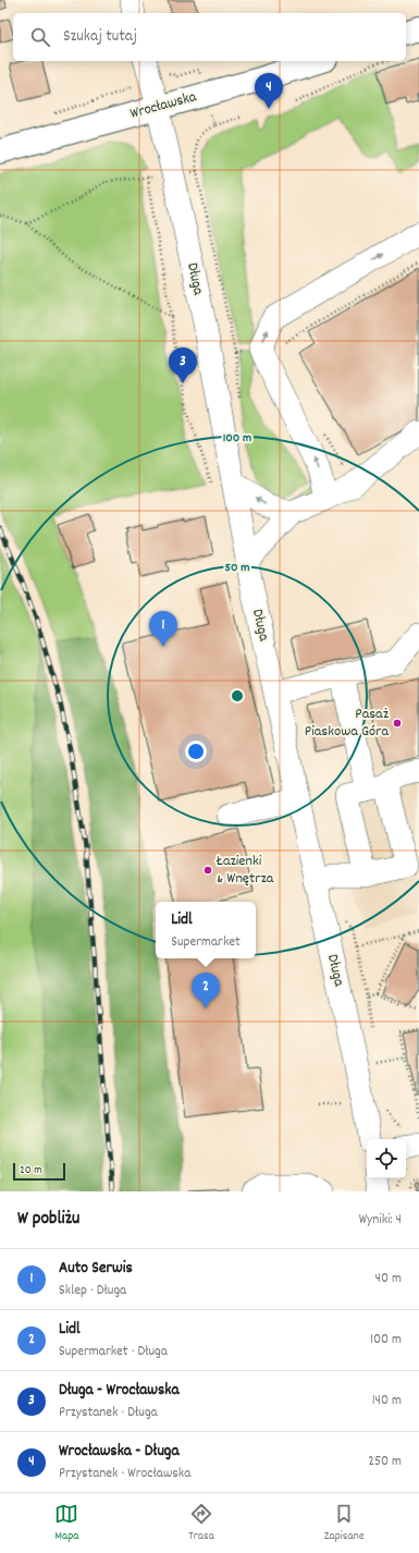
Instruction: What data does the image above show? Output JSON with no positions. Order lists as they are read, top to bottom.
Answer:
{
  "streets": {
    "main road": ["Wrocławska"],
    "street": ["Długa"]
  },
  "crossings": [
    ["Wrocławska", "Długa"]
  ],
  "places": ["Pasaż Piaskowa Góra", "Łazienki & Wnętrza"],
  "scale_bar": "20 m",
  "page": {
    "search": "Szukaj tutaj",
    "pins": [
      "4",
      "3",
      "1",
      "2"
    ],
    "popup": ["Lidl", "Supermarket"],
    "scale": "20 m",
    "heading": ["W pobliżu", "Wyniki: 4"],
    "list": [
      {
        "mark": "1",
        "name": "Auto Serwis",
        "note": "Sklep · Długa",
        "value": "40 m"
      },
      {
        "mark": "2",
        "name": "Lidl",
        "note": "Supermarket · Długa",
        "value": "100 m"
      },
      {
        "mark": "3",
        "name": "Długa - Wrocławska",
        "note": "Przystanek · Długa",
        "value": "140 m"
      },
      {
        "mark": "4",
        "name": "Wrocławska - Długa",
        "note": "Przystanek · Wrocławska",
        "value": "250 m"
      }
    ],
    "nav": ["Mapa", "Trasa", "Zapisane"]
  },
  "rings": ["100 m", "50 m"]
}
